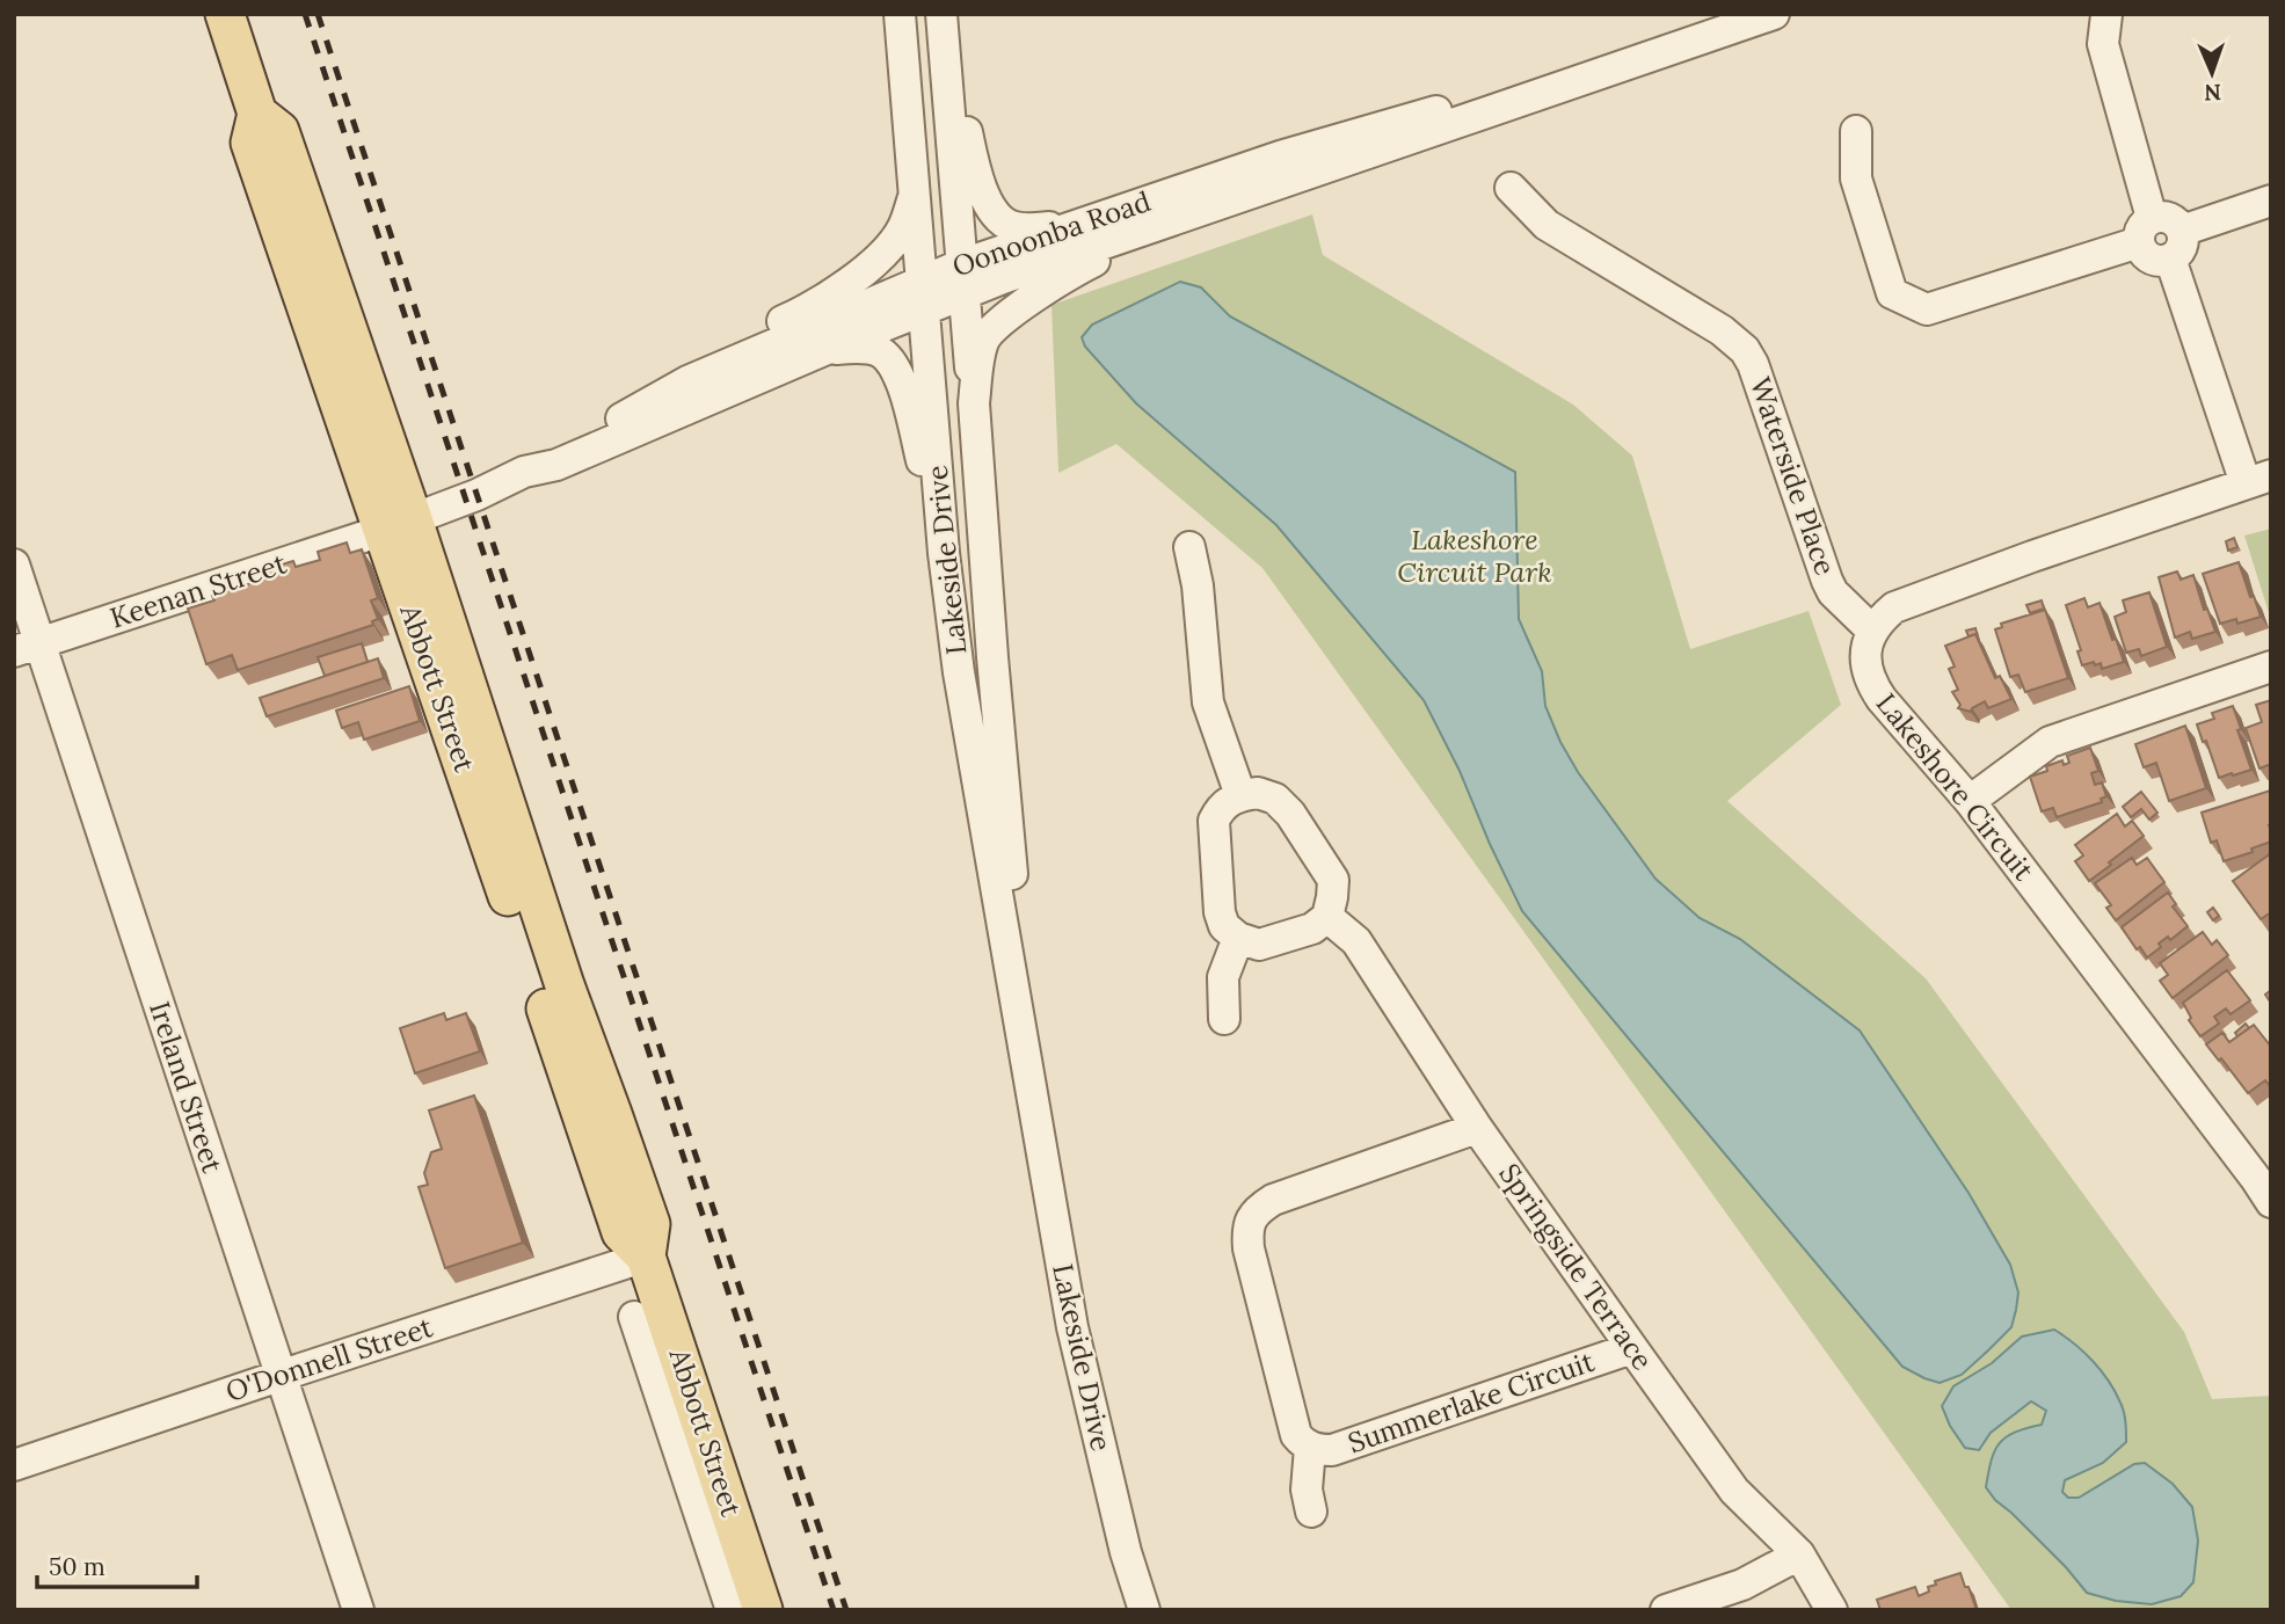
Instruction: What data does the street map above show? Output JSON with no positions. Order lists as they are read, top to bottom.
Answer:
{
  "streets": {
    "main road": ["Abbott Street"],
    "street": [
      "Oonoonba Road",
      "Waterside Place",
      "Lakeside Drive",
      "Keenan Street",
      "Lakeshore Circuit",
      "Ireland Street",
      "Springside Terrace",
      "O'Donnell Street",
      "Summerlake Circuit"
    ]
  },
  "crossings": [
    ["Oonoonba Road", "Lakeside Drive"],
    ["Oonoonba Road", "Keenan Street"],
    ["Oonoonba Road", "Abbott Street"],
    ["Waterside Place", "Lakeshore Circuit"],
    ["Keenan Street", "Abbott Street"],
    ["Keenan Street", "Ireland Street"],
    ["Abbott Street", "O'Donnell Street"],
    ["Ireland Street", "O'Donnell Street"],
    ["Springside Terrace", "Summerlake Circuit"]
  ],
  "parks": ["Lakeshore Circuit Park"],
  "scale_bar": "50 m",
  "north": "bottom"
}
